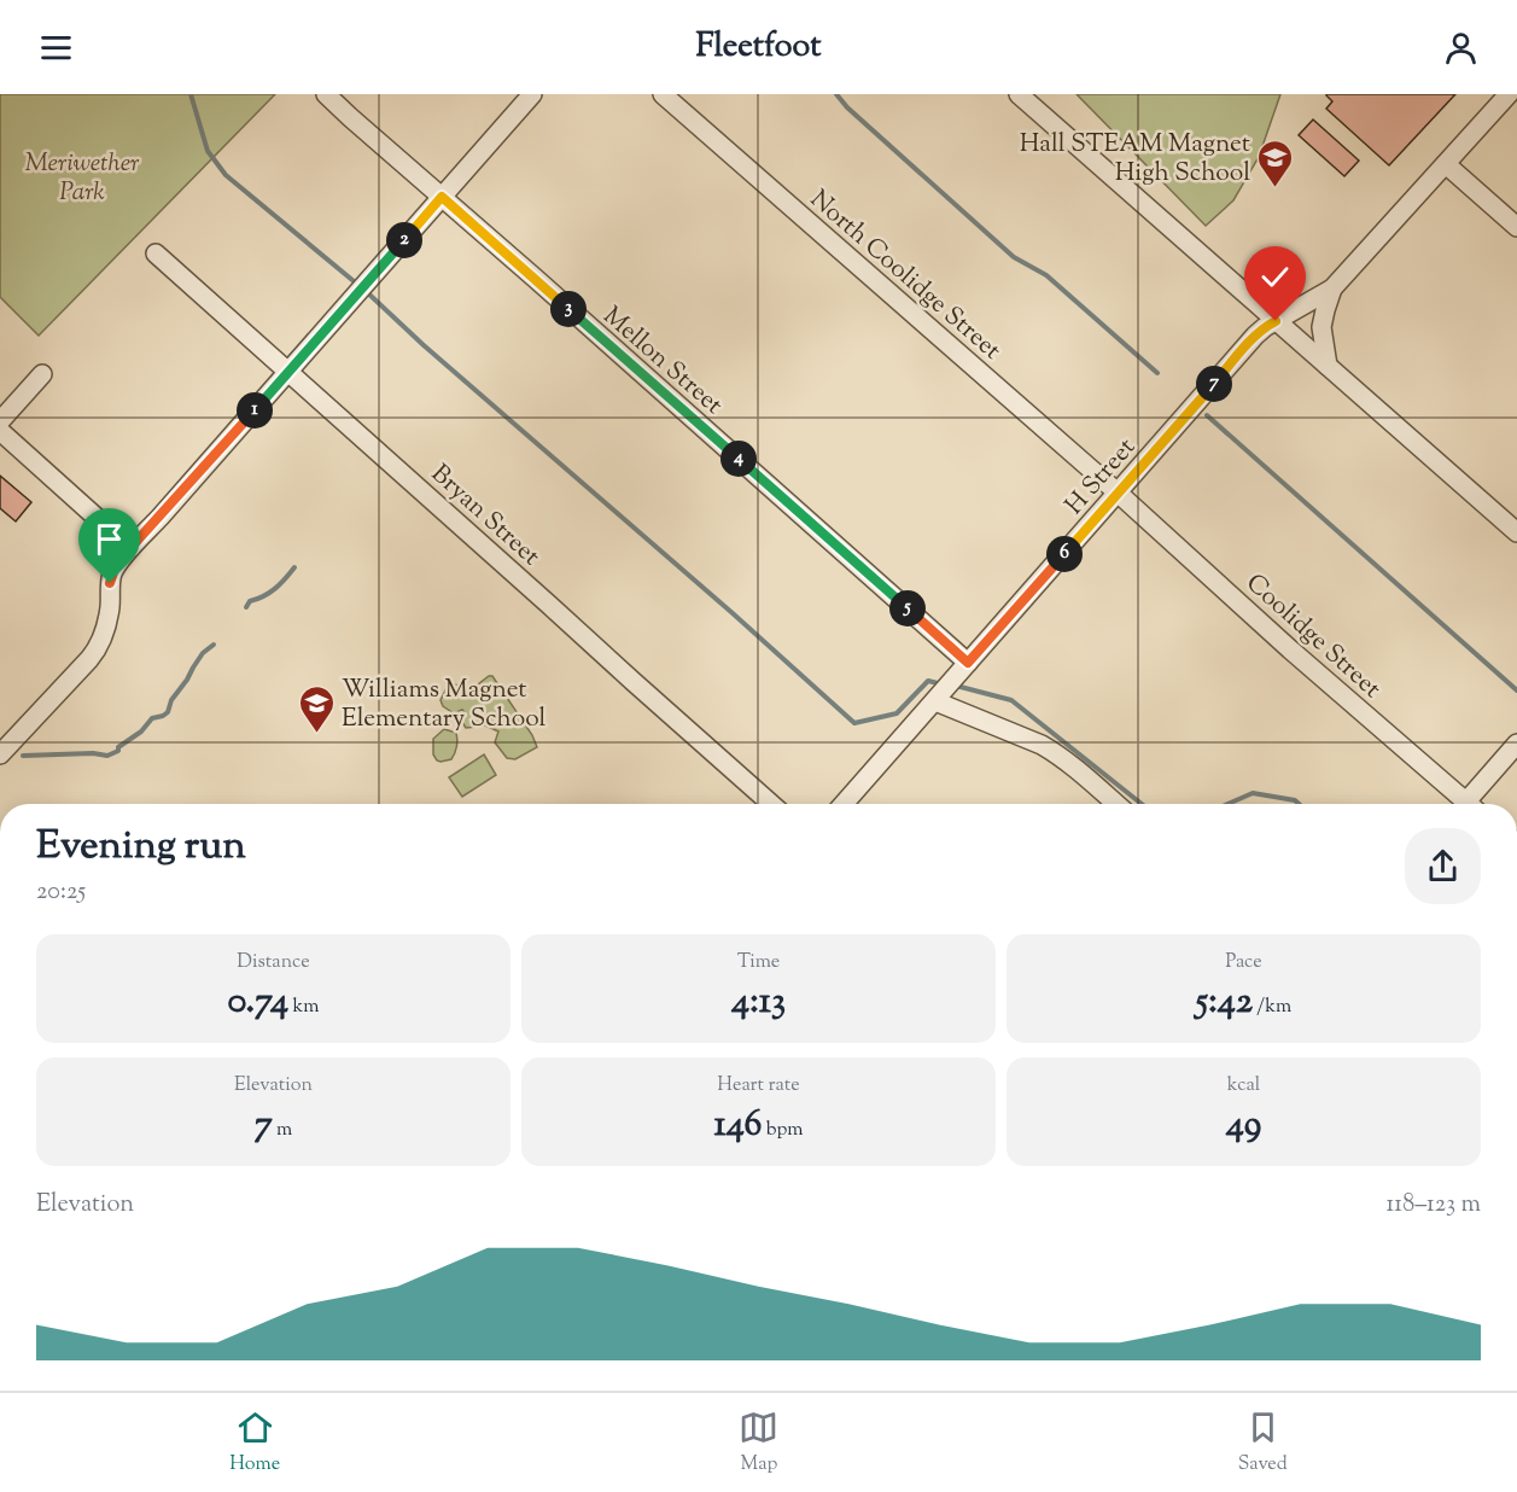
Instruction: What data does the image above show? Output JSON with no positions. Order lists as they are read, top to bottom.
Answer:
{
  "streets": {
    "street": [
      "North Coolidge Street",
      "Mellon Street",
      "H Street",
      "Bryan Street",
      "Coolidge Street"
    ]
  },
  "crossings": [
    ["North Coolidge Street", "H Street"],
    ["North Coolidge Street", "Coolidge Street"],
    ["Mellon Street", "H Street"],
    ["H Street", "Coolidge Street"]
  ],
  "parks": ["Meriwether Park"],
  "places": {
    "school or university": ["Hall STEAM Magnet High School", "Williams Magnet Elementary School"]
  },
  "page": {
    "header": "Fleetfoot",
    "pins": [
      "2",
      "3",
      "7",
      "1",
      "4",
      "6",
      "5"
    ],
    "heading": ["Evening run", "20:25"],
    "stats": [
      ["Distance", "0.74 km"],
      ["Time", "4:13"],
      ["Pace", "5:42 /km"],
      ["Elevation", "7 m"],
      ["Heart rate", "146 bpm"],
      ["kcal", "49"]
    ],
    "chart": ["Elevation", "118–123 m"],
    "tabs": ["Home", "Map", "Saved"]
  }
}
